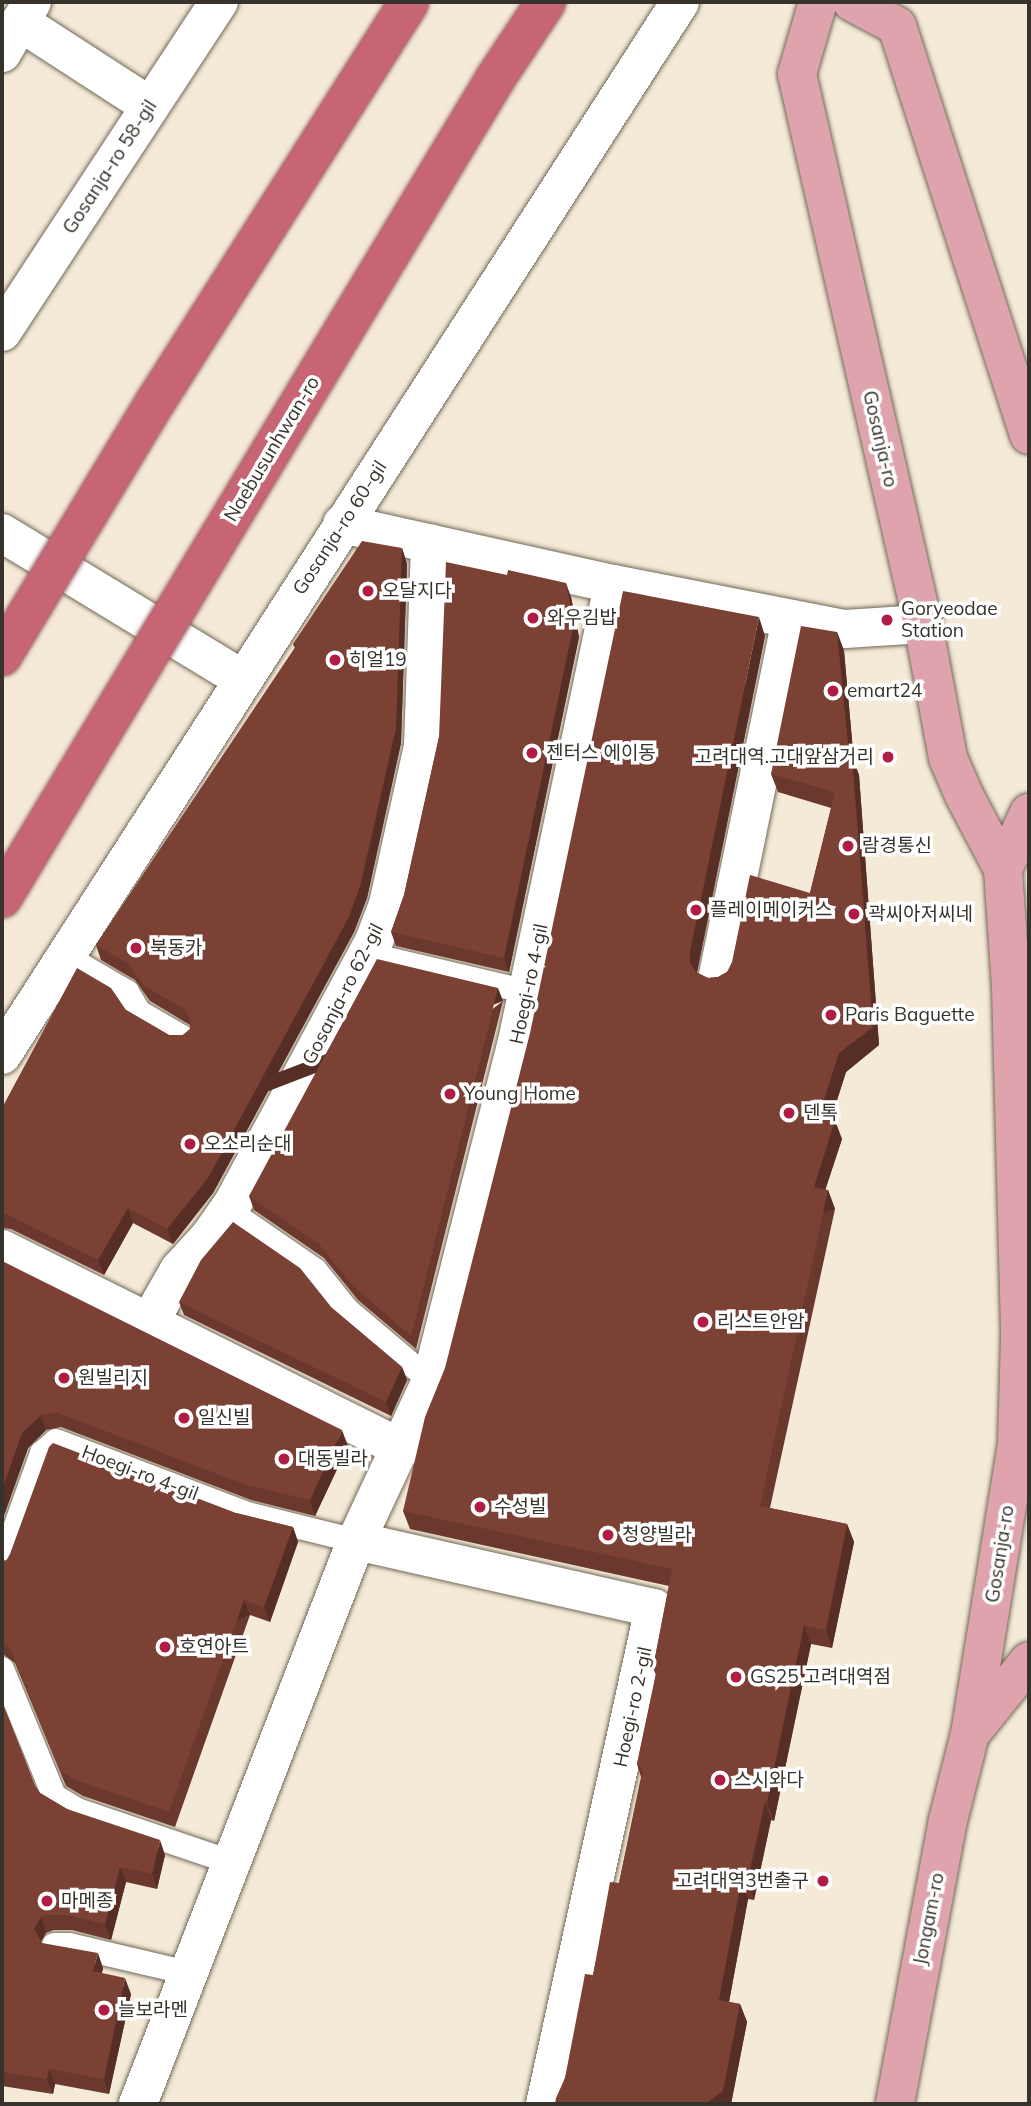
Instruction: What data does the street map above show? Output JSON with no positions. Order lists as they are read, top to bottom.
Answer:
{
  "streets": {
    "highway": ["Naebusunhwan-ro"],
    "main road": ["Gosanja-ro", "Jongam-ro"],
    "street": [
      "Gosanja-ro 58-gil",
      "Gosanja-ro 60-gil",
      "Hoegi-ro 4-gil",
      "Gosanja-ro 62-gil",
      "Hoegi-ro 2-gil"
    ]
  },
  "crossings": [
    ["Gosanja-ro", "Jongam-ro"],
    ["Hoegi-ro 4-gil", "Hoegi-ro 2-gil"]
  ],
  "places": [
    "오달지다",
    "와우김밥",
    "Goryeodae Station",
    "히얼19",
    "emart24",
    "젠터스 에이동",
    "고려대역.고대앞삼거리",
    "람경통신",
    "플레이메이커스",
    "곽씨아저씨네",
    "북동카",
    "Paris Baguette",
    "Young Home",
    "덴톡",
    "오소리순대",
    "리스트안암",
    "원빌리지",
    "일신빌",
    "대동빌라",
    "수성빌",
    "청양빌라",
    "호연아트",
    "GS25 고려대역점",
    "스시와다",
    "고려대역3번출구",
    "마메종",
    "늘보라멘"
  ]
}
